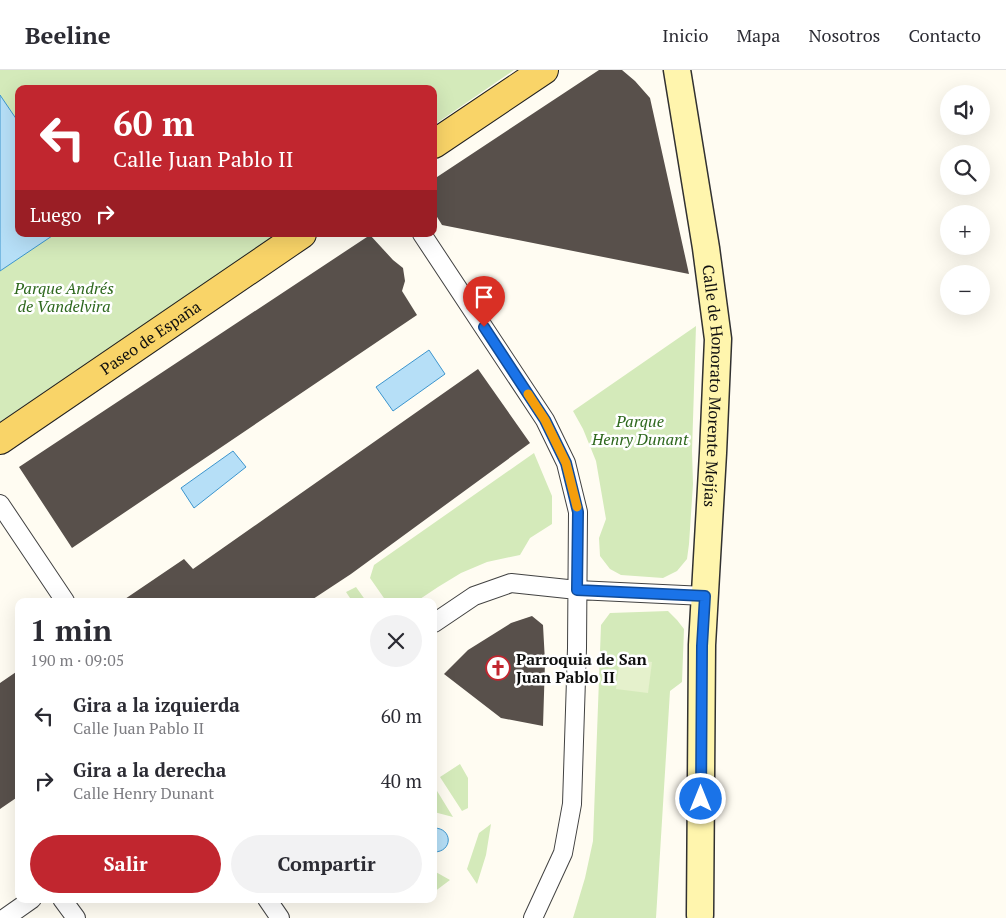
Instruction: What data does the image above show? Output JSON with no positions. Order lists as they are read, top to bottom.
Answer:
{
  "streets": {
    "main road": ["Paseo de España"],
    "street": ["Calle de Honorato Morente Mejías"]
  },
  "parks": ["Parque Andrés de Vandelvira", "Parque Henry Dunant"],
  "places": {
    "church": ["Parroquia de San Juan Pablo II"]
  },
  "page": {
    "header": "Beeline",
    "nav": [
      "Inicio",
      "Mapa",
      "Nosotros",
      "Contacto"
    ],
    "map_buttons": ["+", "−"],
    "turn": ["60 m", "Calle Juan Pablo II"],
    "then": "Luego",
    "heading": ["1 min", "190 m · 09:05"],
    "list": [
      {
        "name": "Gira a la izquierda",
        "note": "Calle Juan Pablo II",
        "value": "60 m"
      },
      {
        "name": "Gira a la derecha",
        "note": "Calle Henry Dunant",
        "value": "40 m"
      }
    ],
    "buttons": ["Salir", "Compartir"]
  }
}
